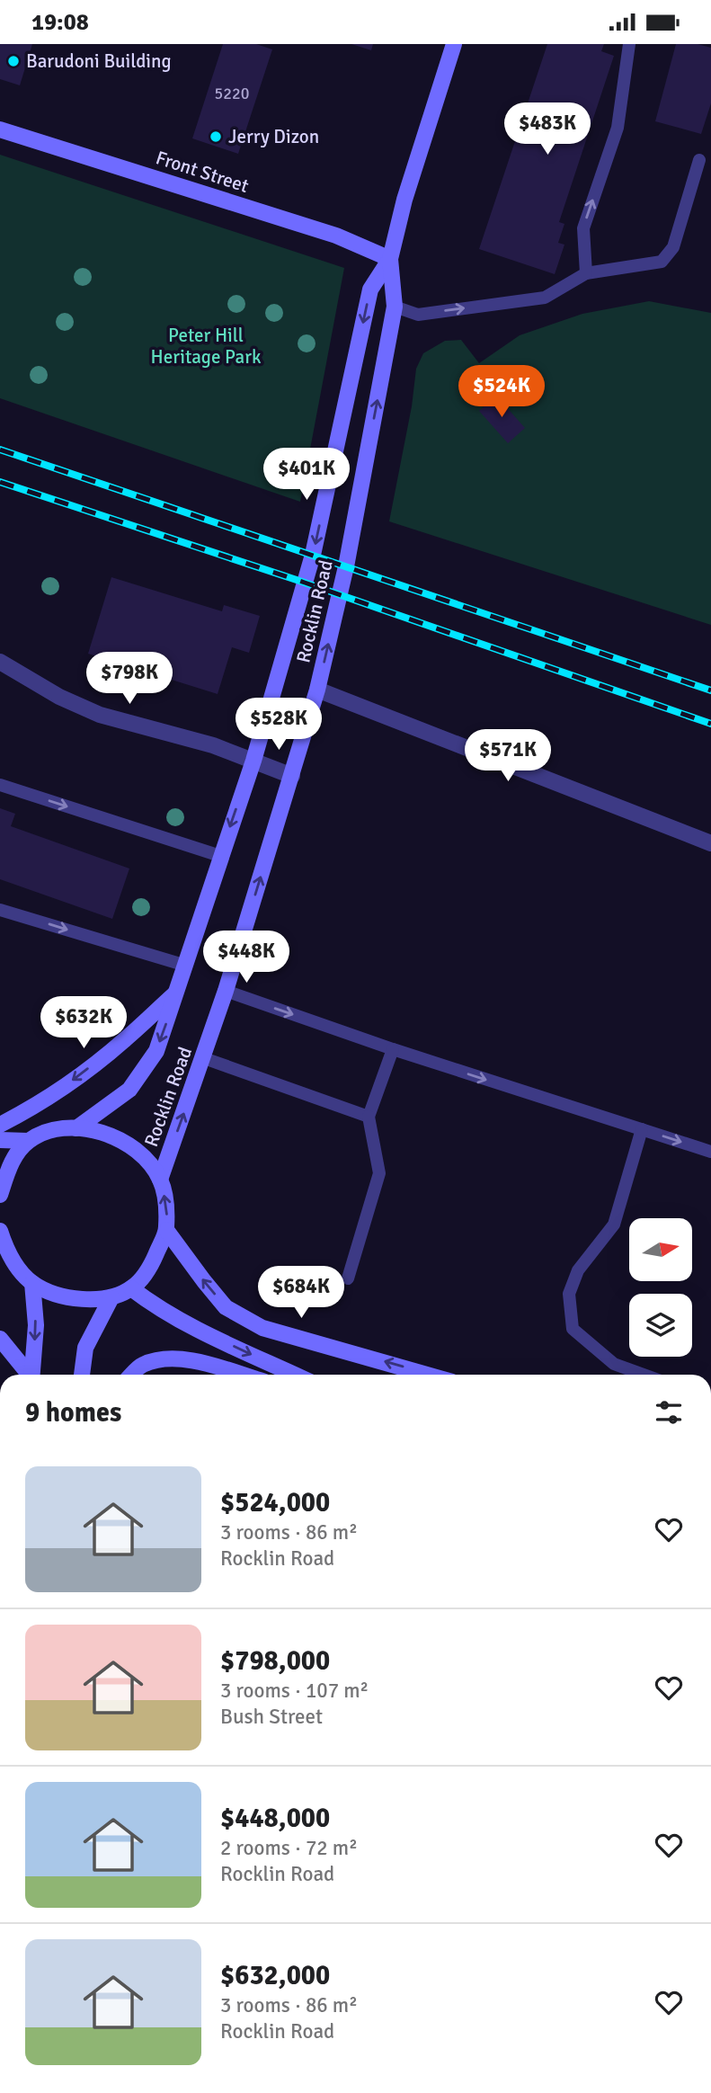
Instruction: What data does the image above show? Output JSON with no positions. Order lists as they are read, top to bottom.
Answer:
{
  "streets": {
    "street": ["Front Street", "Rocklin Road"]
  },
  "crossings": [
    ["Front Street", "Rocklin Road"]
  ],
  "parks": ["Peter Hill Heritage Park"],
  "places": ["Barudoni Building", "Jerry Dizon"],
  "house_numbers": ["5220"],
  "north": "right",
  "page": {
    "status": "19:08",
    "price": [
      "$483K",
      "$524K",
      "$401K",
      "$798K",
      "$528K",
      "$571K",
      "$448K",
      "$632K",
      "$684K"
    ],
    "heading": "9 homes",
    "list": [
      {
        "name": "$524,000",
        "note": "3 rooms · 86 m² · Rocklin Road"
      },
      {
        "name": "$798,000",
        "note": "3 rooms · 107 m² · Bush Street"
      },
      {
        "name": "$448,000",
        "note": "2 rooms · 72 m² · Rocklin Road"
      },
      {
        "name": "$632,000",
        "note": "3 rooms · 86 m² · Rocklin Road"
      }
    ]
  }
}
